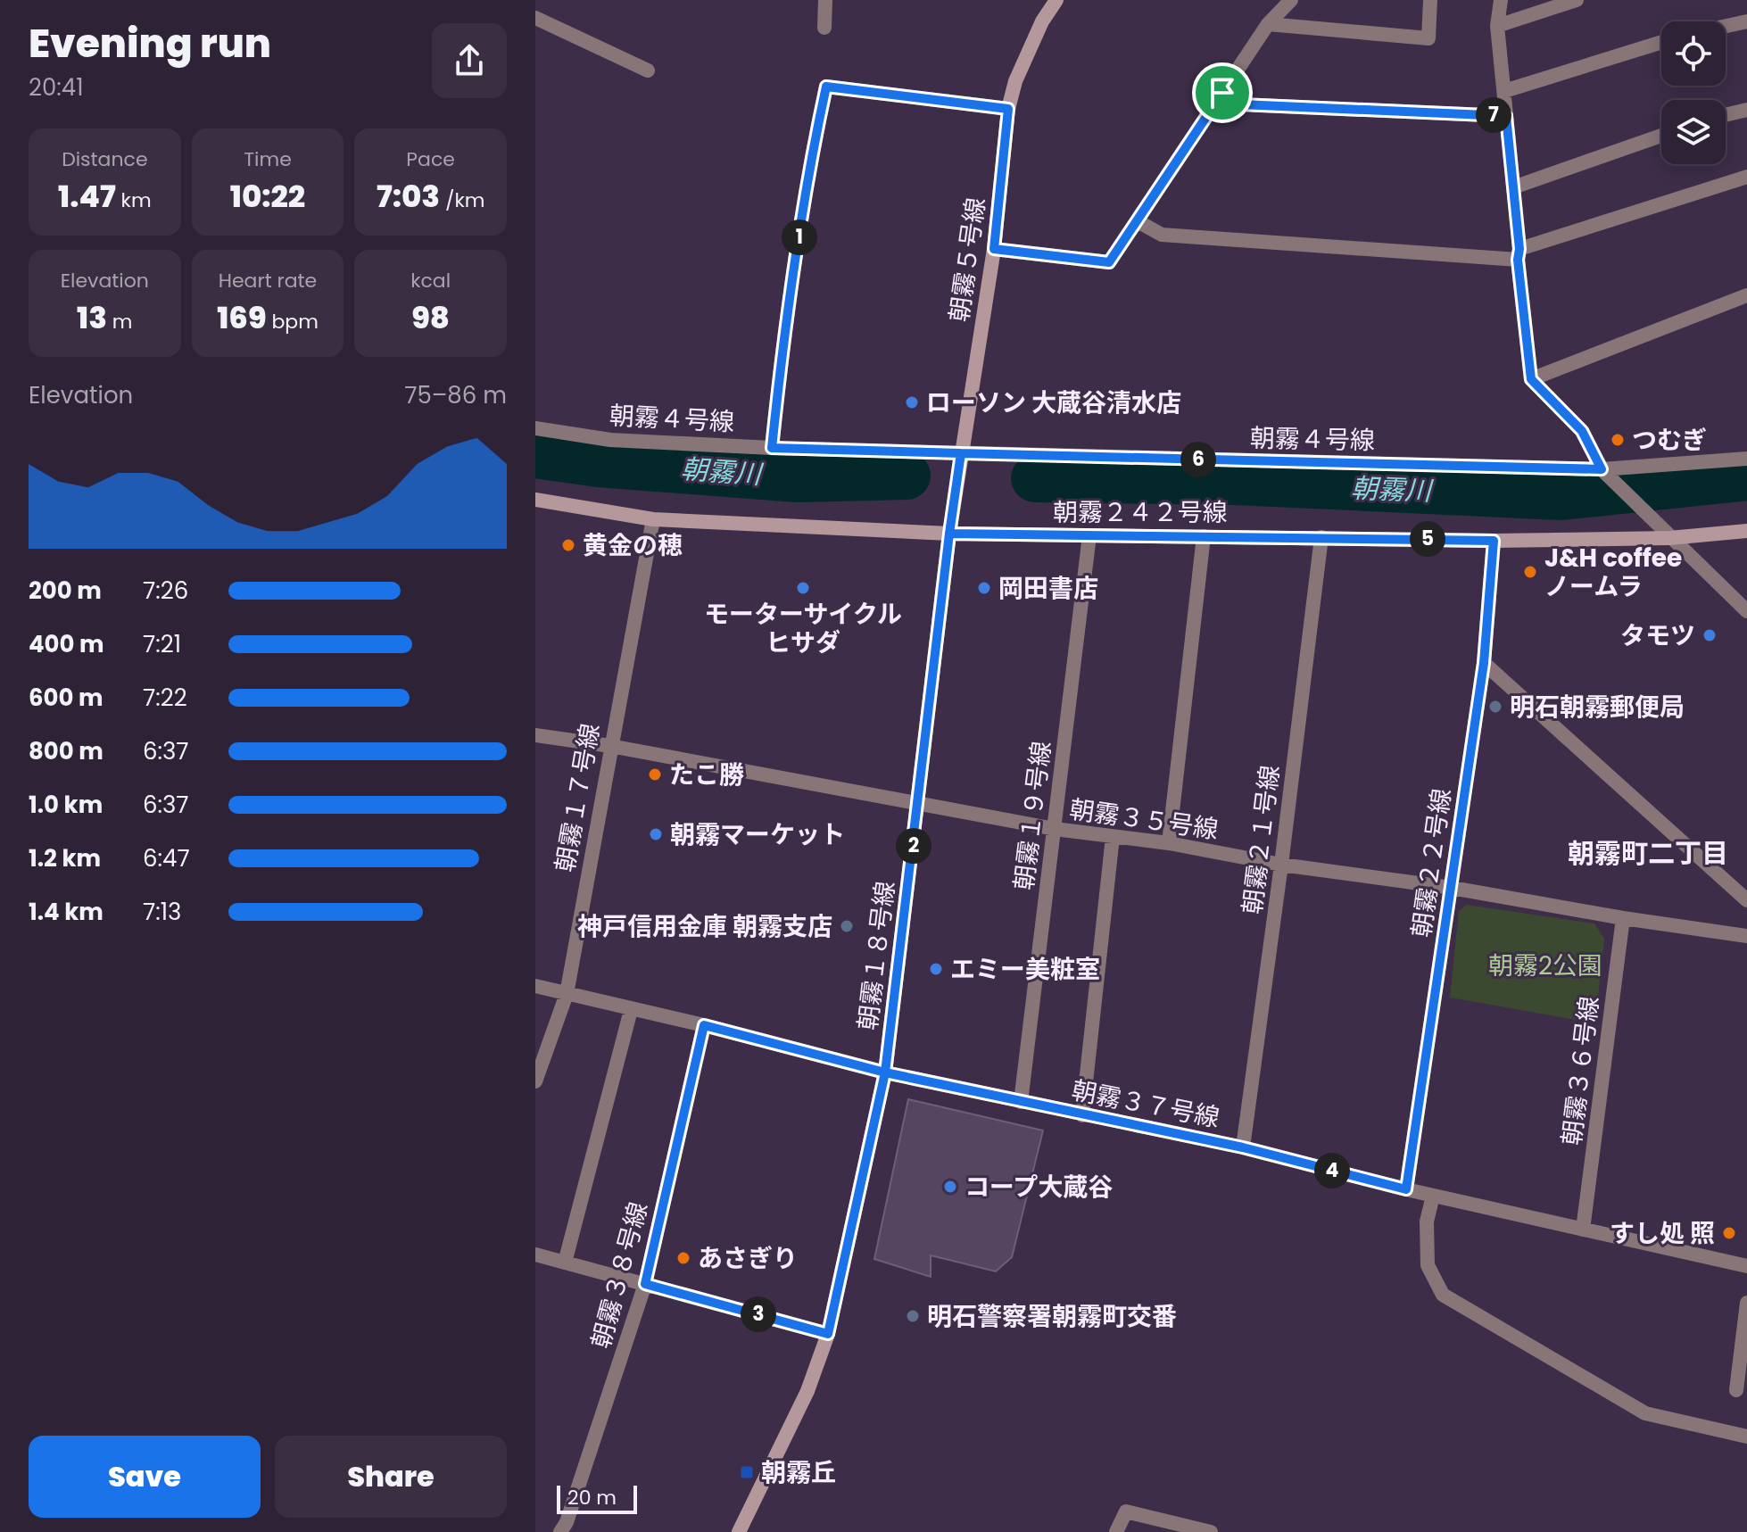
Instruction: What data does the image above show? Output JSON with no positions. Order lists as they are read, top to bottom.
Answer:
{
  "streets": {
    "street": [
      "朝霧５号線",
      "朝霧４号線",
      "朝霧２４２号線",
      "朝霧１７号線",
      "朝霧１９号線",
      "朝霧３５号線",
      "朝霧２１号線",
      "朝霧２２号線",
      "朝霧１８号線",
      "朝霧３６号線",
      "朝霧３７号線",
      "朝霧３８号線"
    ]
  },
  "crossings": [
    ["朝霧５号線", "朝霧４号線"],
    ["朝霧５号線", "朝霧２４２号線"],
    ["朝霧５号線", "朝霧１８号線"],
    ["朝霧２４２号線", "朝霧１７号線"],
    ["朝霧２４２号線", "朝霧１９号線"],
    ["朝霧２４２号線", "朝霧２１号線"],
    ["朝霧２４２号線", "朝霧２２号線"],
    ["朝霧２４２号線", "朝霧１８号線"],
    ["朝霧１７号線", "朝霧３５号線"],
    ["朝霧１７号線", "朝霧３７号線"],
    ["朝霧１９号線", "朝霧３５号線"],
    ["朝霧１９号線", "朝霧３７号線"],
    ["朝霧３５号線", "朝霧２１号線"],
    ["朝霧３５号線", "朝霧２２号線"],
    ["朝霧３５号線", "朝霧１８号線"],
    ["朝霧３５号線", "朝霧３６号線"],
    ["朝霧２１号線", "朝霧３７号線"],
    ["朝霧２２号線", "朝霧３７号線"],
    ["朝霧１８号線", "朝霧３７号線"],
    ["朝霧３６号線", "朝霧３７号線"],
    ["朝霧３７号線", "朝霧３８号線"]
  ],
  "districts": ["朝霧町二丁目"],
  "water": ["朝霧川"],
  "parks": ["朝霧2公園"],
  "places": {
    "other": [
      "ローソン 大蔵谷清水店",
      "つむぎ",
      "黄金の穂",
      "J&H coffee ノームラ",
      "モーターサイクル ヒサダ",
      "岡田書店",
      "タモツ",
      "明石朝霧郵便局",
      "たこ勝",
      "朝霧マーケット",
      "神戸信用金庫 朝霧支店",
      "エミー美粧室",
      "コープ大蔵谷",
      "すし処 照",
      "あさぎり",
      "明石警察署朝霧町交番"
    ],
    "transit": ["朝霧丘"]
  },
  "scale_bar": "20 m",
  "page": {
    "heading": ["Evening run", "20:41"],
    "pins": [
      "7",
      "1",
      "6",
      "5",
      "2",
      "4",
      "3"
    ],
    "stats": [
      ["Distance", "1.47 km"],
      ["Time", "10:22"],
      ["Pace", "7:03 /km"],
      ["Elevation", "13 m"],
      ["Heart rate", "169 bpm"],
      ["kcal", "98"]
    ],
    "chart": ["Elevation", "75–86 m"],
    "list": [
      {
        "name": "200 m",
        "note": "7:26"
      },
      {
        "name": "400 m",
        "note": "7:21"
      },
      {
        "name": "600 m",
        "note": "7:22"
      },
      {
        "name": "800 m",
        "note": "6:37"
      },
      {
        "name": "1.0 km",
        "note": "6:37"
      },
      {
        "name": "1.2 km",
        "note": "6:47"
      },
      {
        "name": "1.4 km",
        "note": "7:13"
      }
    ],
    "buttons": ["Save", "Share"],
    "scale": "20 m"
  }
}
